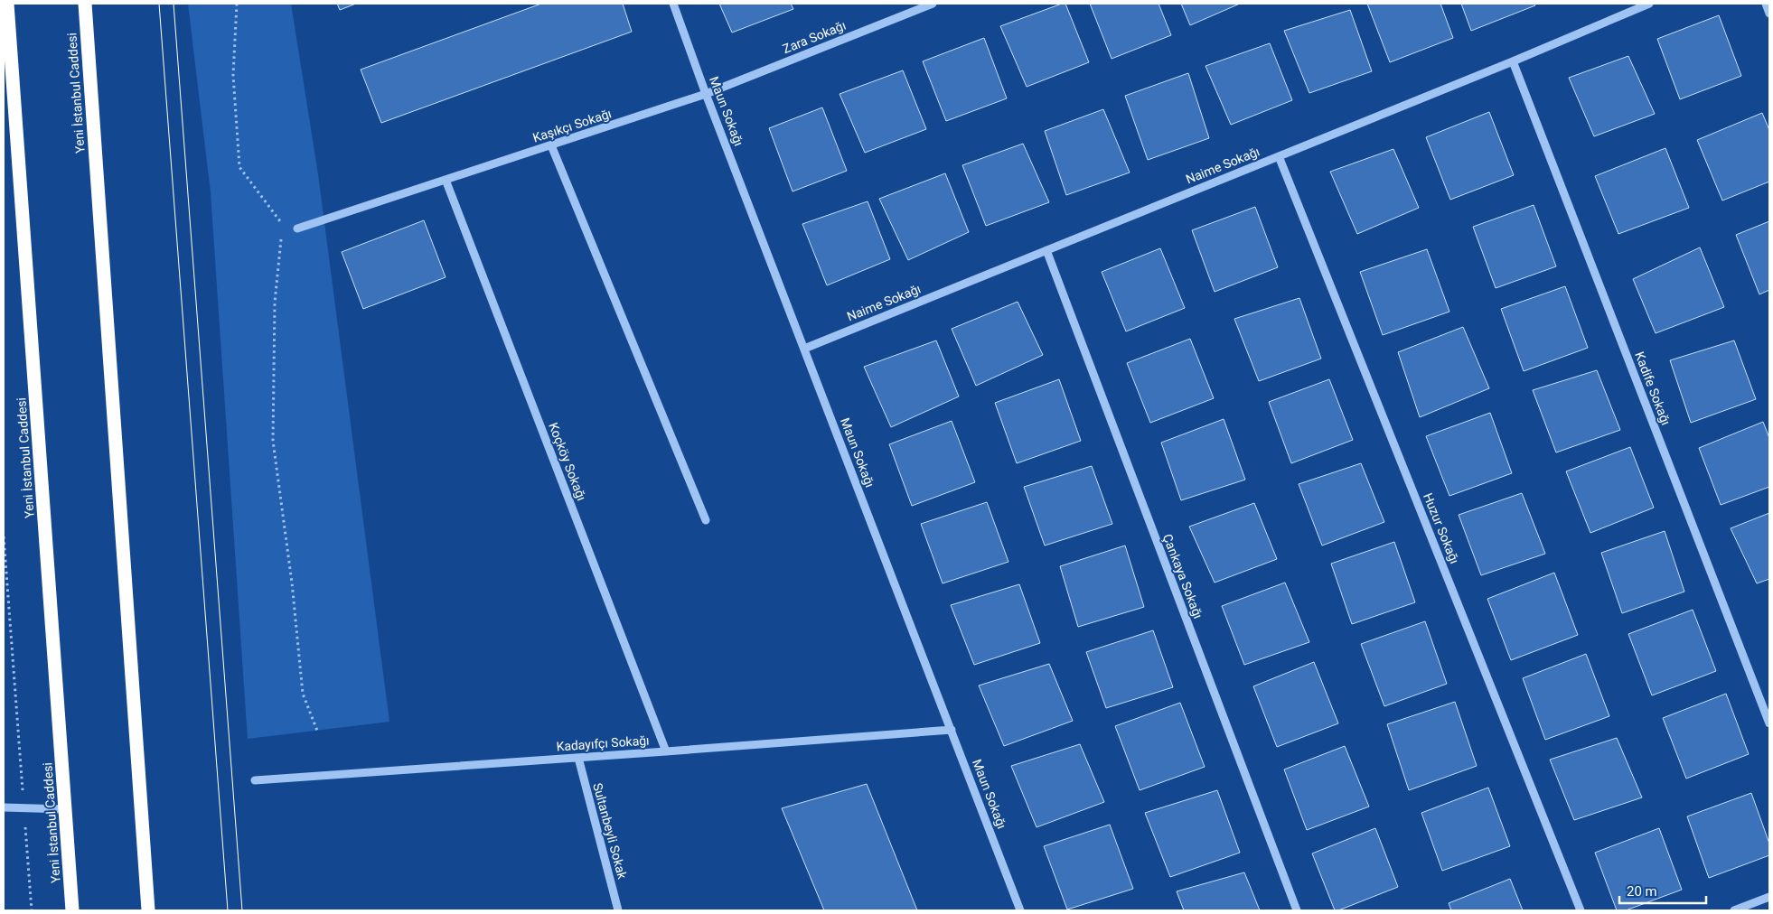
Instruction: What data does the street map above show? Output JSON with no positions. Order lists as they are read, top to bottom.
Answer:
{
  "streets": {
    "highway": ["Yeni İstanbul Caddesi"],
    "street": [
      "Zara Sokağı",
      "Maun Sokağı",
      "Kaşıkçı Sokağı",
      "Naime Sokağı",
      "Kadife Sokağı",
      "Koçköy Sokağı",
      "Huzur Sokağı",
      "Çankaya Sokağı",
      "Kadayıfçı Sokağı",
      "Sultanbeyli Sokak"
    ]
  },
  "crossings": [
    ["Zara Sokağı", "Maun Sokağı"],
    ["Zara Sokağı", "Kaşıkçı Sokağı"],
    ["Maun Sokağı", "Kaşıkçı Sokağı"],
    ["Maun Sokağı", "Naime Sokağı"],
    ["Maun Sokağı", "Kadayıfçı Sokağı"],
    ["Kaşıkçı Sokağı", "Koçköy Sokağı"],
    ["Naime Sokağı", "Kadife Sokağı"],
    ["Naime Sokağı", "Huzur Sokağı"],
    ["Naime Sokağı", "Çankaya Sokağı"],
    ["Koçköy Sokağı", "Kadayıfçı Sokağı"],
    ["Kadayıfçı Sokağı", "Sultanbeyli Sokak"]
  ],
  "scale_bar": "20 m"
}
